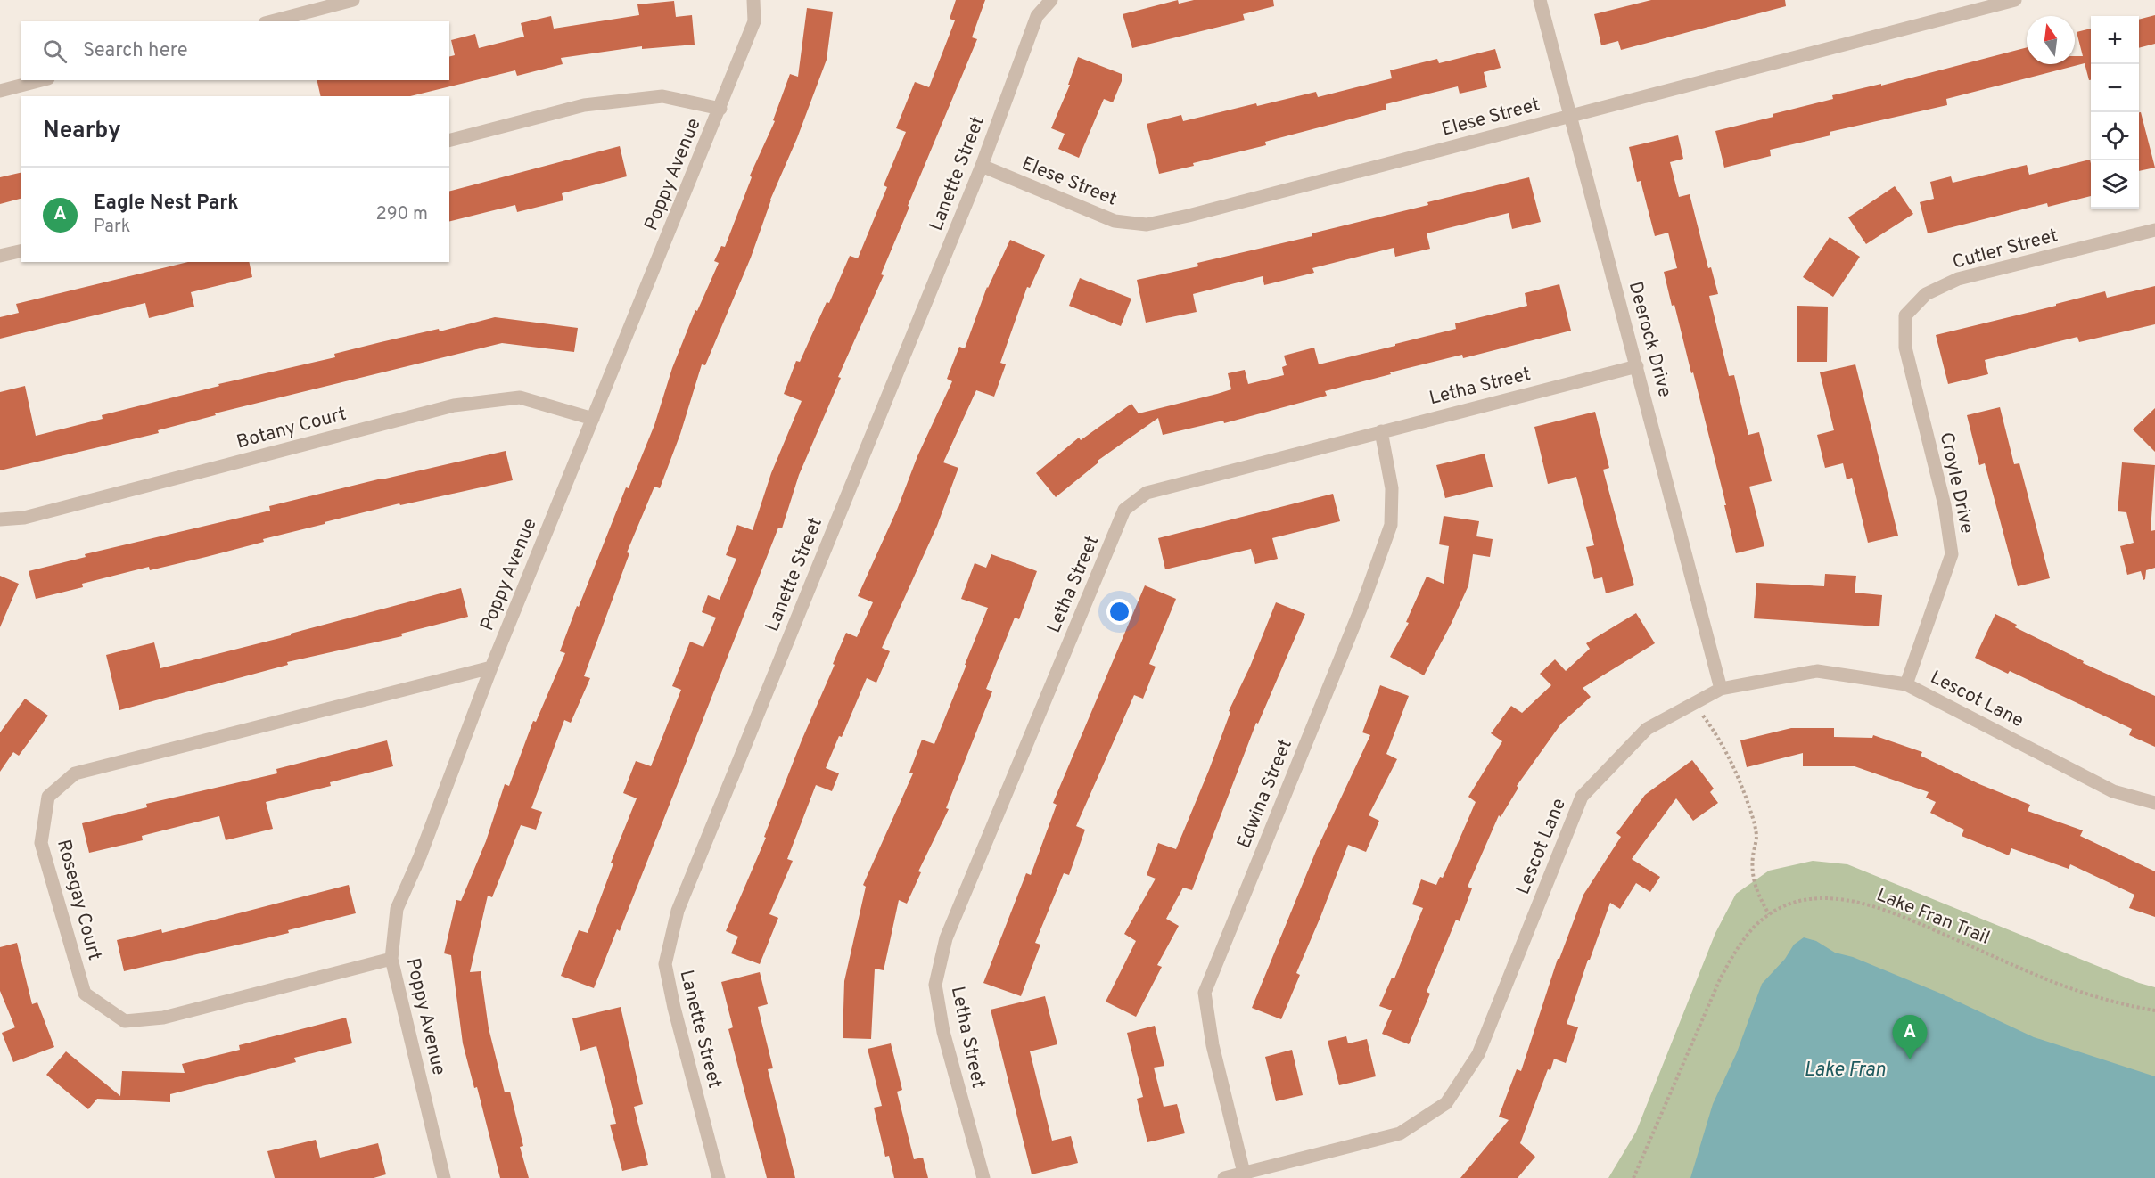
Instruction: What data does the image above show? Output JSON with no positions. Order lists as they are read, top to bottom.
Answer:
{
  "streets": {
    "street": [
      "Elese Street",
      "Lanette Street",
      "Poppy Avenue",
      "Cutler Street",
      "Deerock Drive",
      "Letha Street",
      "Botany Court",
      "Croyle Drive",
      "Lescot Lane",
      "Edwina Street",
      "Rosegay Court"
    ],
    "path": ["Lake Fran Trail"]
  },
  "crossings": [
    ["Elese Street", "Lanette Street"],
    ["Elese Street", "Deerock Drive"],
    ["Poppy Avenue", "Botany Court"],
    ["Poppy Avenue", "Rosegay Court"],
    ["Cutler Street", "Croyle Drive"],
    ["Deerock Drive", "Letha Street"],
    ["Deerock Drive", "Lescot Lane"],
    ["Letha Street", "Edwina Street"],
    ["Croyle Drive", "Lescot Lane"],
    ["Lescot Lane", "Edwina Street"]
  ],
  "water": ["Lake Fran"],
  "north": "top",
  "page": {
    "map_buttons": ["+", "−"],
    "search": "Search here",
    "heading": "Nearby",
    "list": [
      {
        "mark": "A",
        "name": "Eagle Nest Park",
        "note": "Park",
        "value": "290 m"
      }
    ],
    "pins": "A"
  }
}
